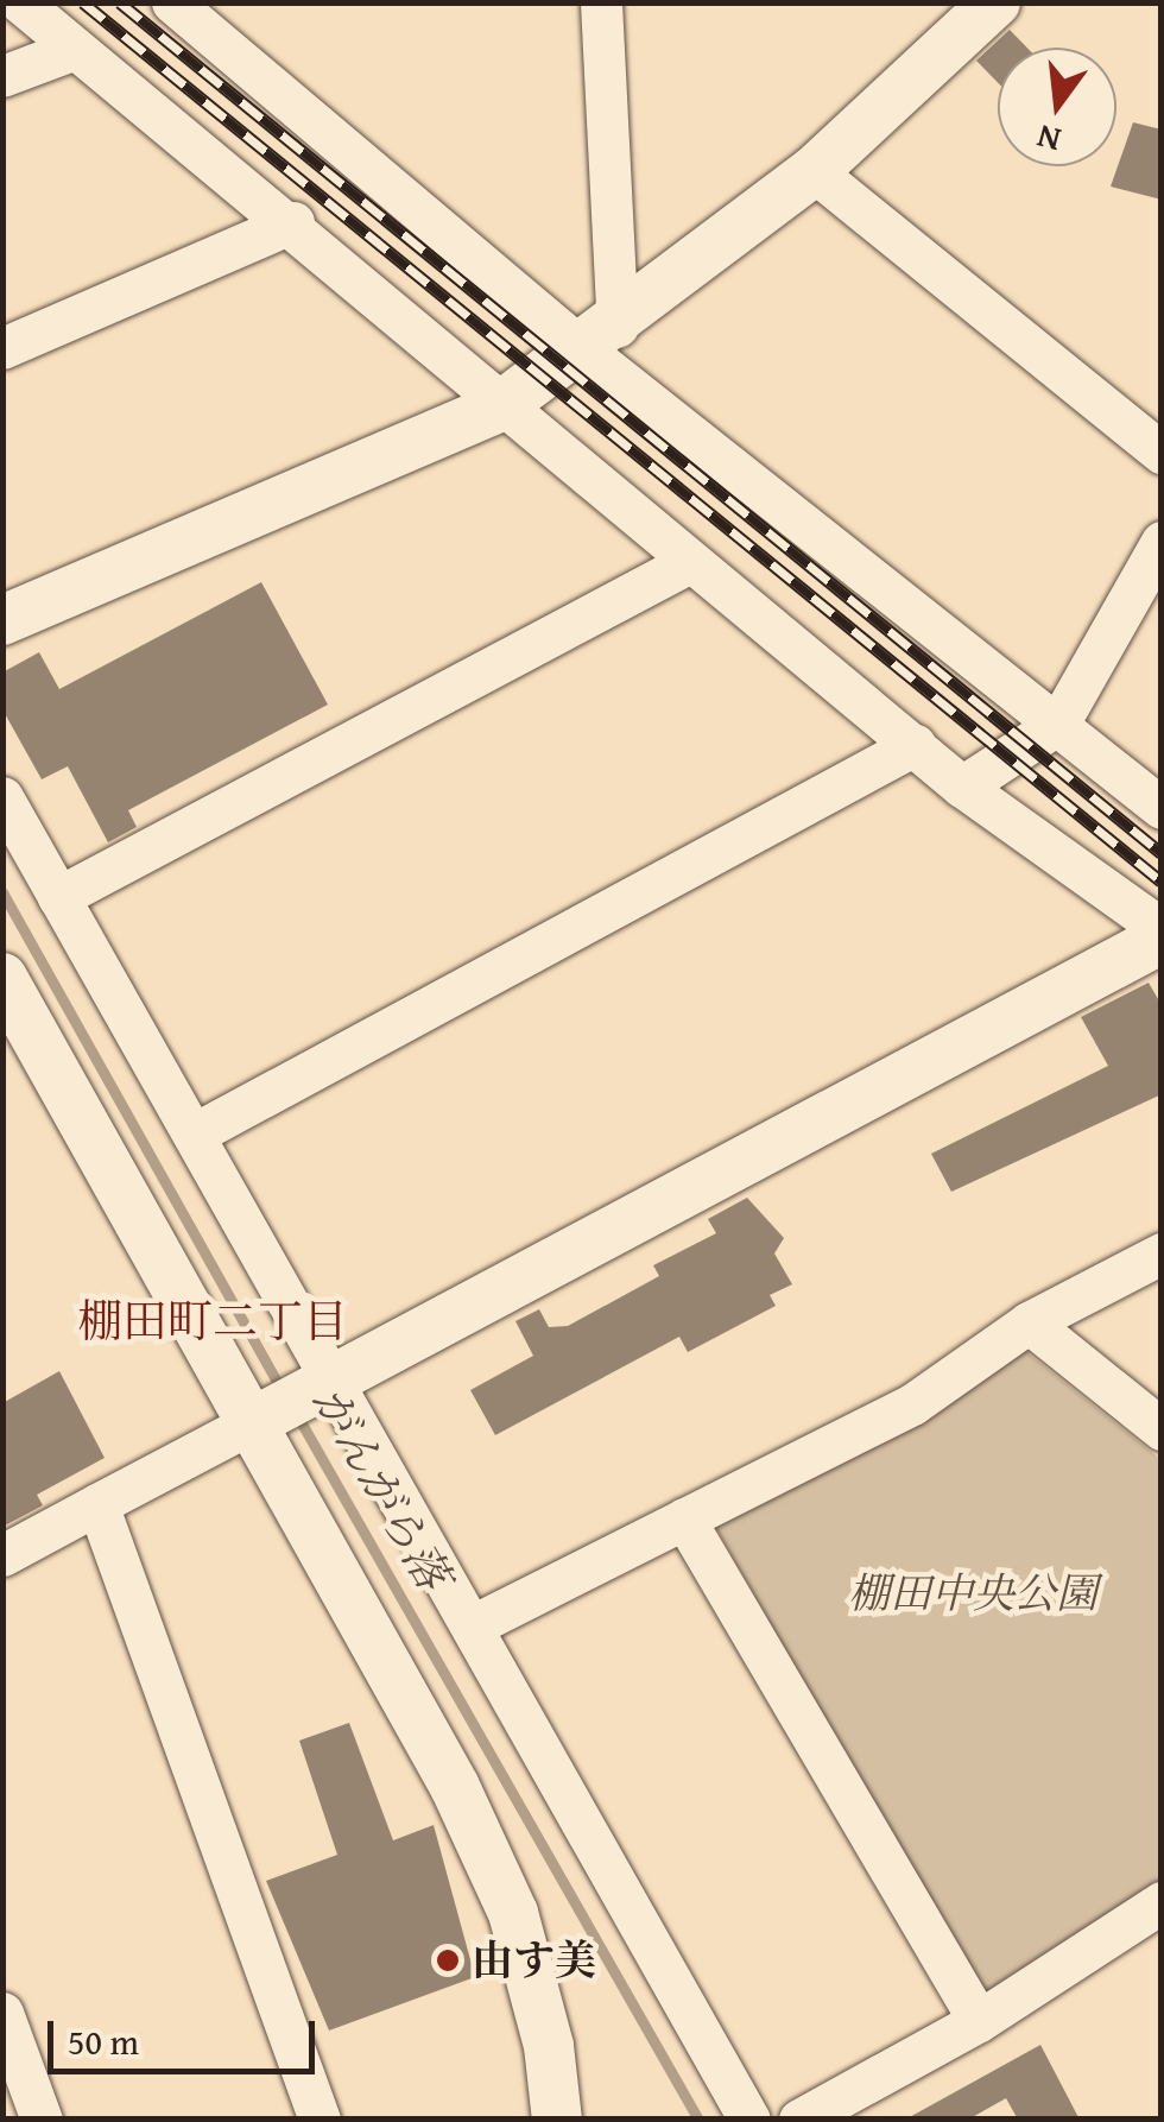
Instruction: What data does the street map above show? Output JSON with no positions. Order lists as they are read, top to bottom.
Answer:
{
  "districts": ["棚田町二丁目"],
  "water": ["がんがら落"],
  "parks": ["棚田中央公園"],
  "places": ["由す美"],
  "scale_bar": "50 m",
  "north": "bottom"
}
